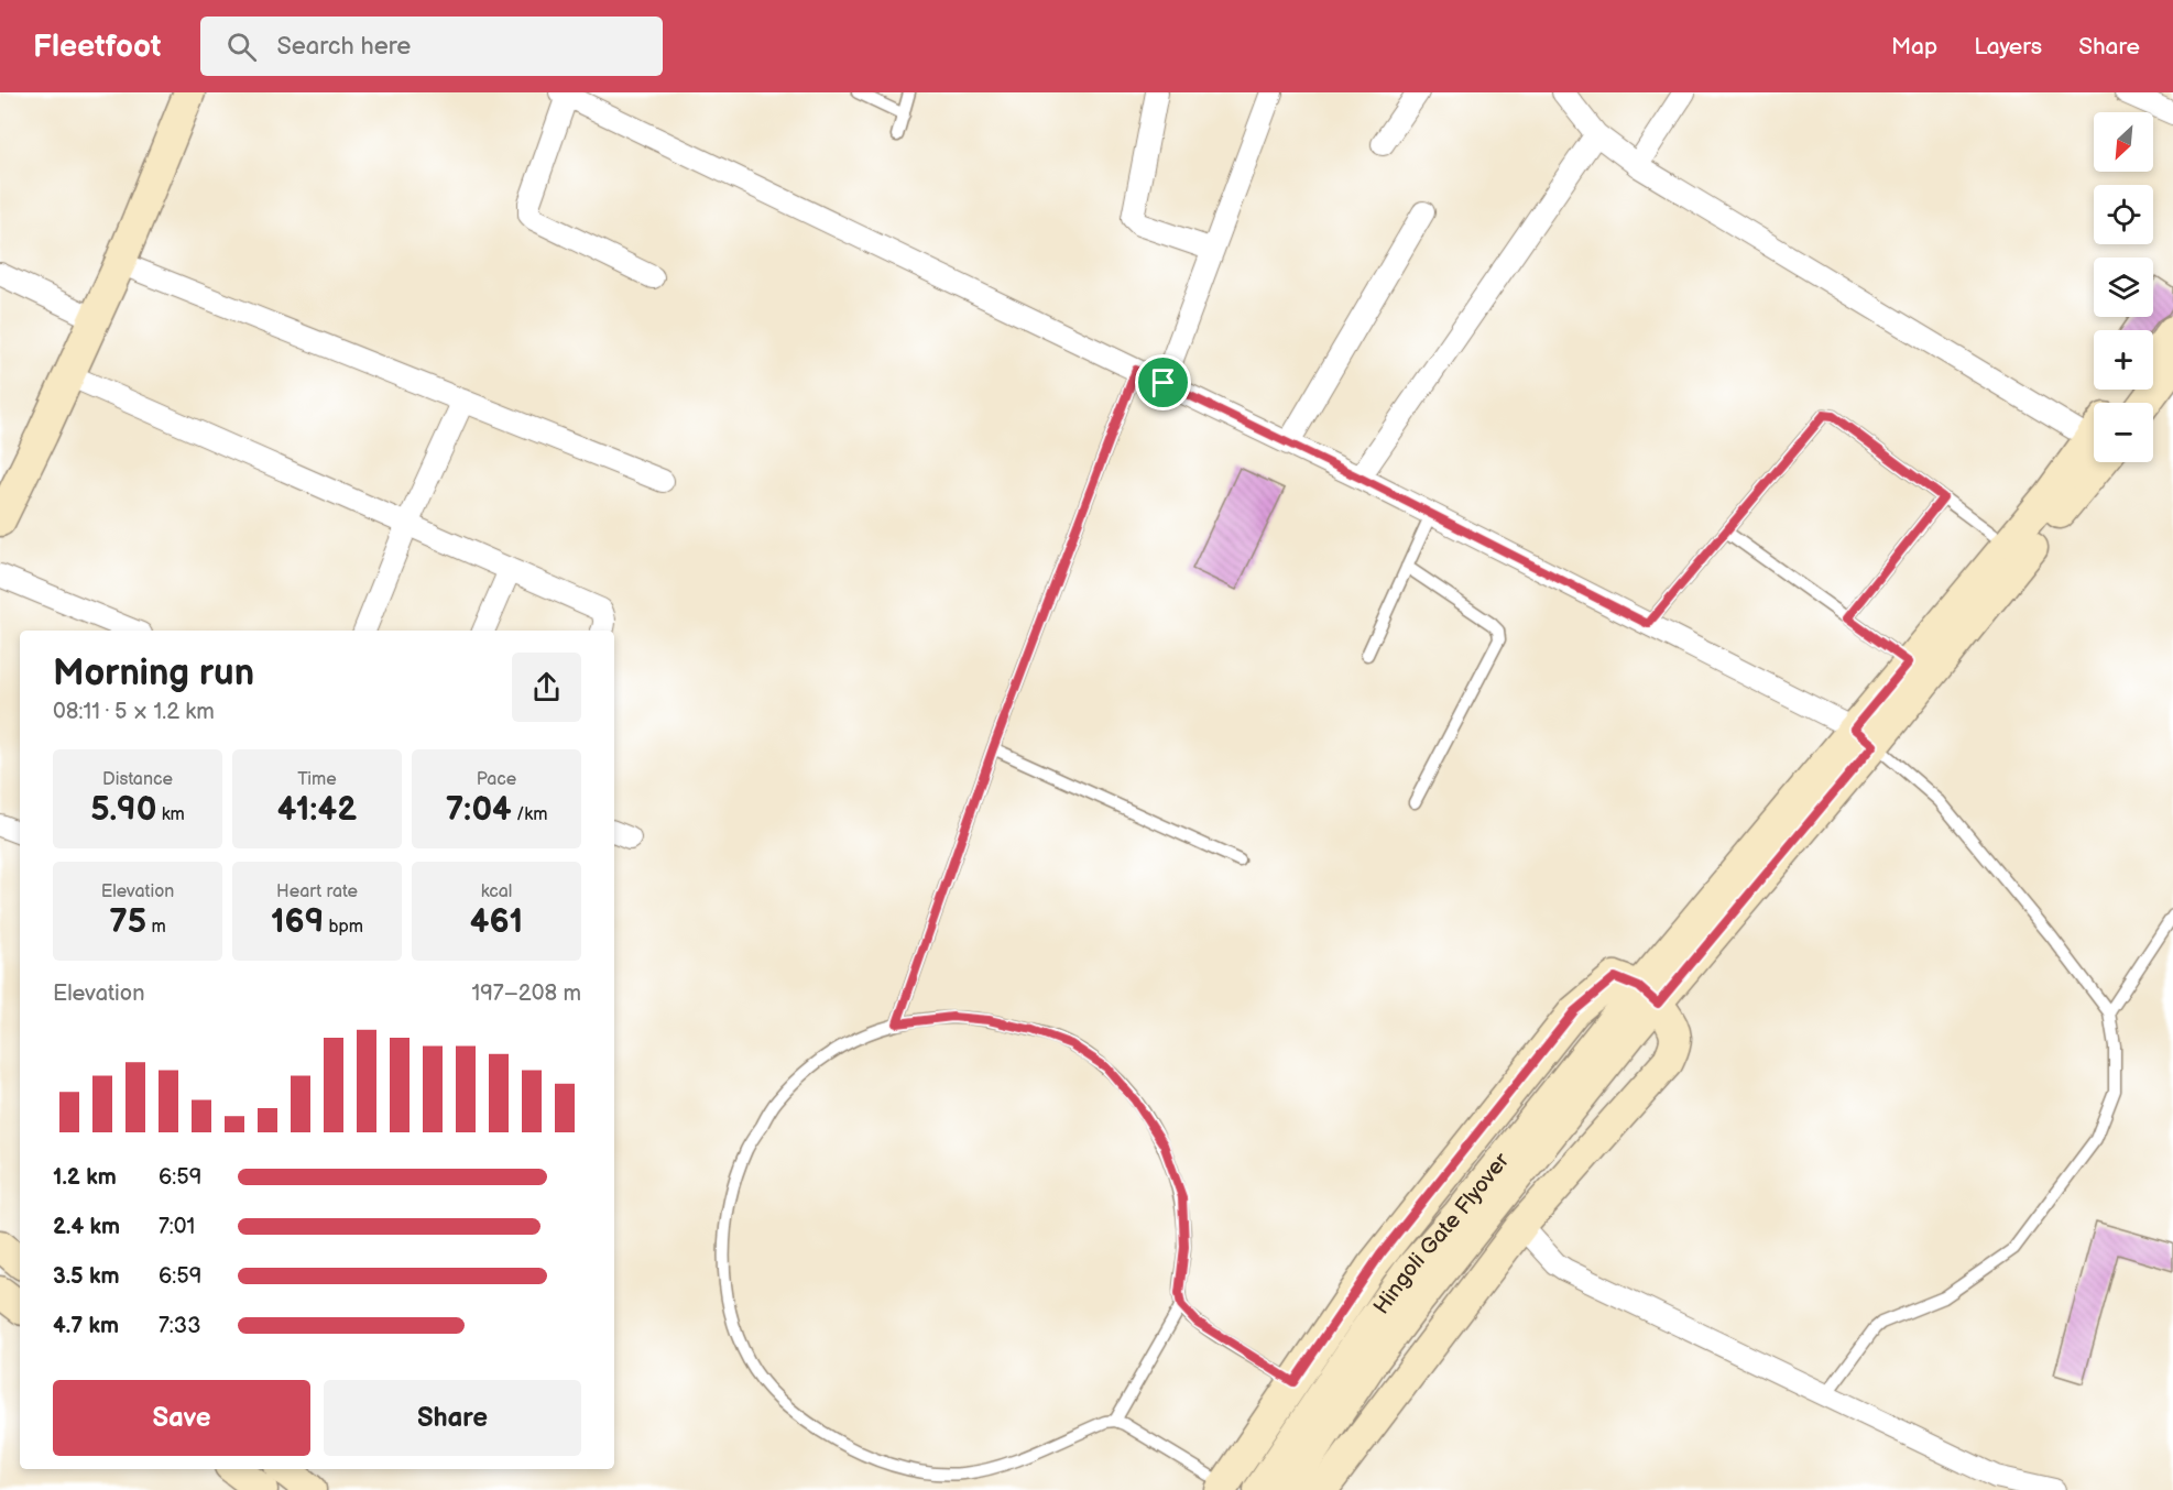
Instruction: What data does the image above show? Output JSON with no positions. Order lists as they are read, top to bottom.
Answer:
{
  "streets": {
    "main road": ["Hingoli Gate Flyover"]
  },
  "north": "bottom left",
  "page": {
    "header": "Fleetfoot",
    "search": "Search here",
    "nav": ["Map", "Layers", "Share"],
    "map_buttons": ["+", "−"],
    "heading": ["Morning run", "08:11 · 5 × 1.2 km"],
    "stats": [
      ["Distance", "5.90 km"],
      ["Time", "41:42"],
      ["Pace", "7:04 /km"],
      ["Elevation", "75 m"],
      ["Heart rate", "169 bpm"],
      ["kcal", "461"]
    ],
    "chart": ["Elevation", "197–208 m"],
    "list": [
      {
        "name": "1.2 km",
        "note": "6:59"
      },
      {
        "name": "2.4 km",
        "note": "7:01"
      },
      {
        "name": "3.5 km",
        "note": "6:59"
      },
      {
        "name": "4.7 km",
        "note": "7:33"
      }
    ],
    "buttons": ["Save", "Share"]
  }
}
